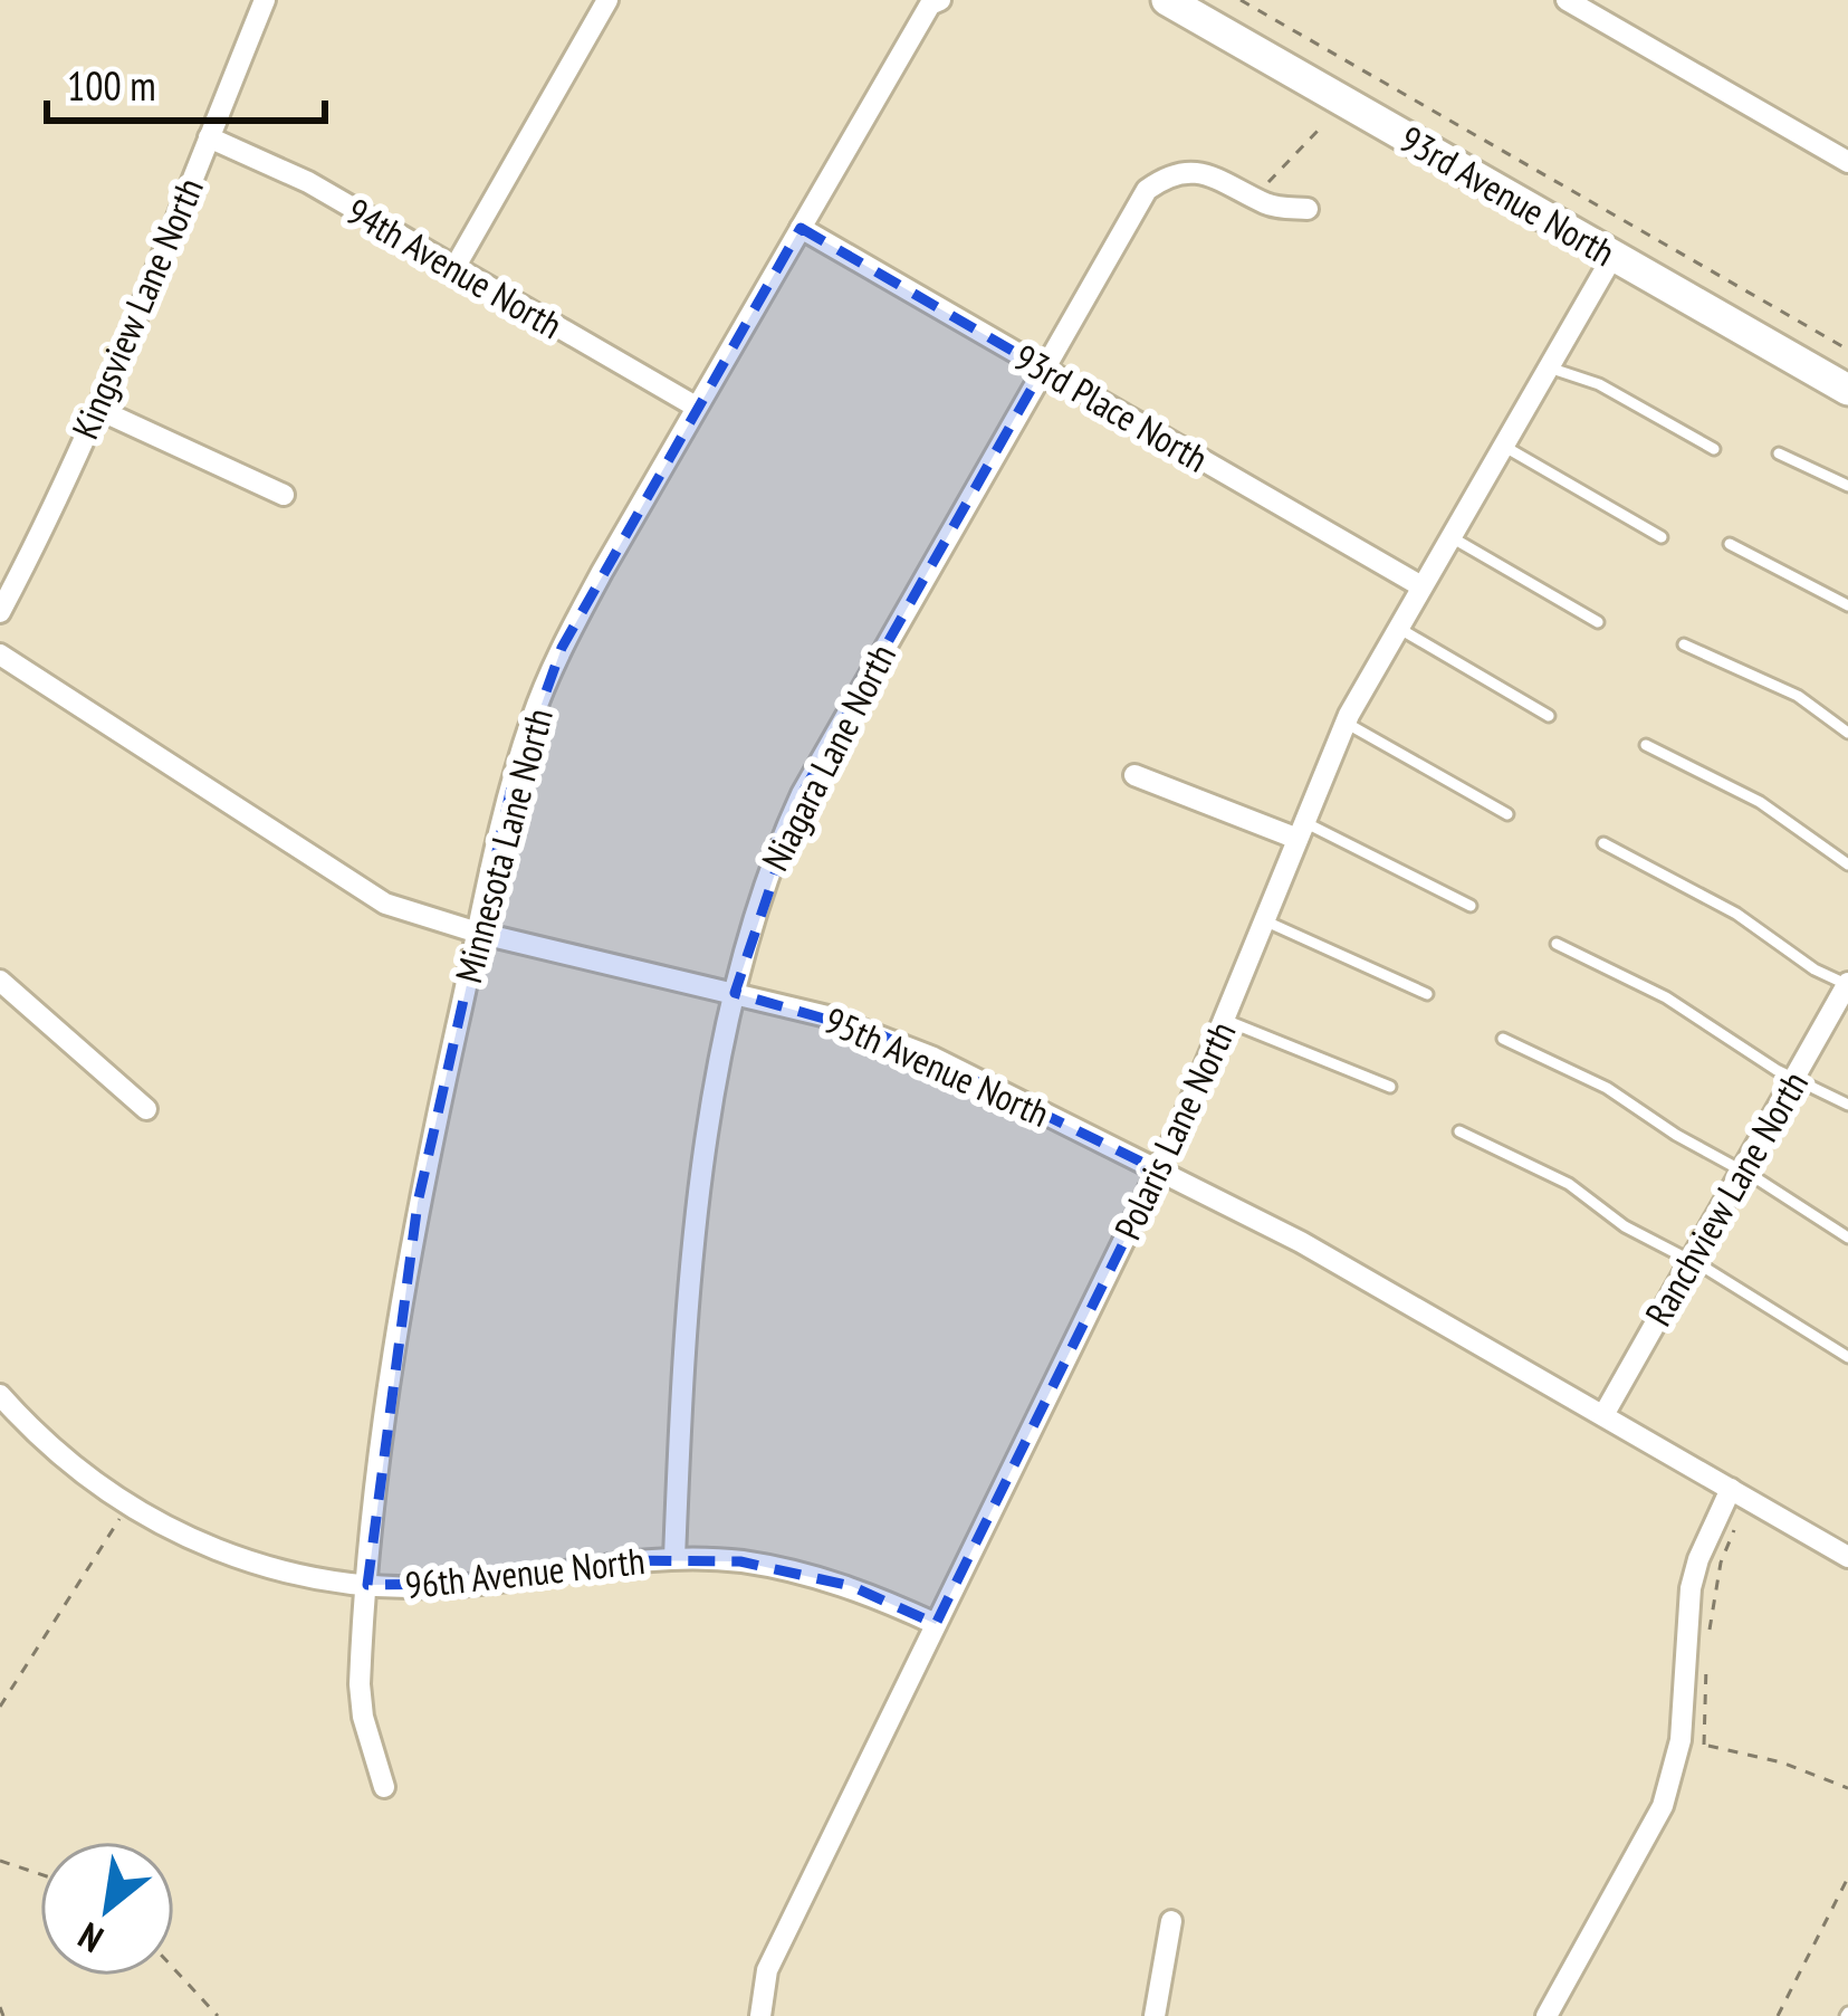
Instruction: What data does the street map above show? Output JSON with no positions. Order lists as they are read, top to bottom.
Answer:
{
  "streets": {
    "main road": ["93rd Avenue North"],
    "street": [
      "94th Avenue North",
      "Kingsview Lane North",
      "93rd Place North",
      "Niagara Lane North",
      "Minnesota Lane North",
      "95th Avenue North",
      "Polaris Lane North",
      "Ranchview Lane North",
      "96th Avenue North"
    ]
  },
  "crossings": [
    ["93rd Avenue North", "Polaris Lane North"],
    ["94th Avenue North", "Kingsview Lane North"],
    ["94th Avenue North", "Minnesota Lane North"],
    ["93rd Place North", "Niagara Lane North"],
    ["93rd Place North", "Minnesota Lane North"],
    ["93rd Place North", "Polaris Lane North"],
    ["Niagara Lane North", "95th Avenue North"],
    ["Niagara Lane North", "96th Avenue North"],
    ["Minnesota Lane North", "95th Avenue North"],
    ["Minnesota Lane North", "96th Avenue North"],
    ["95th Avenue North", "Polaris Lane North"],
    ["95th Avenue North", "Ranchview Lane North"],
    ["Polaris Lane North", "96th Avenue North"]
  ],
  "scale_bar": "100 m",
  "north": "bottom left"
}
